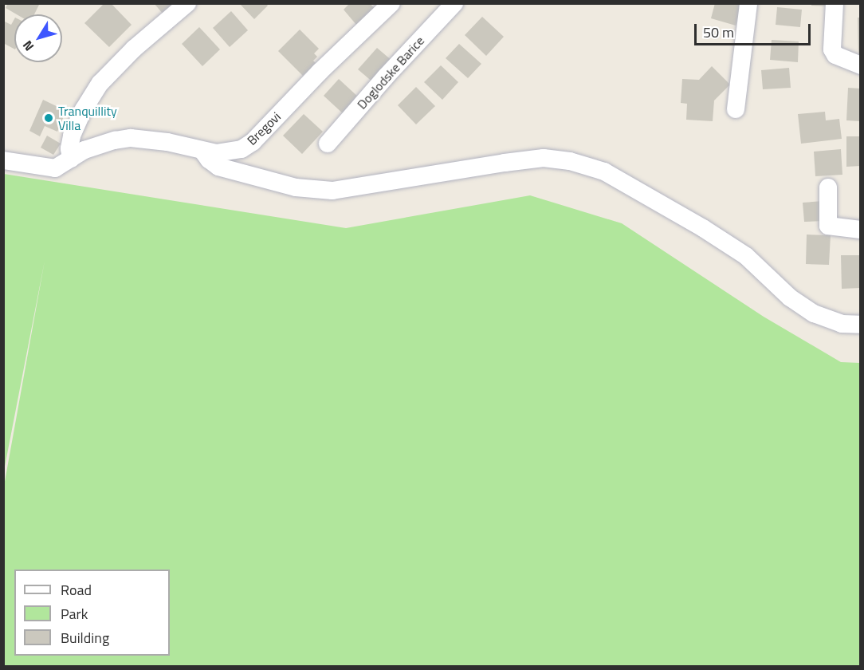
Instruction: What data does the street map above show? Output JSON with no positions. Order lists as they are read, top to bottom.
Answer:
{
  "streets": {
    "street": ["Doglodske Barice", "Bregovi"]
  },
  "places": ["Tranquillity Villa"],
  "legend": ["Road", "Park", "Building"],
  "scale_bar": "50 m",
  "north": "bottom left"
}
